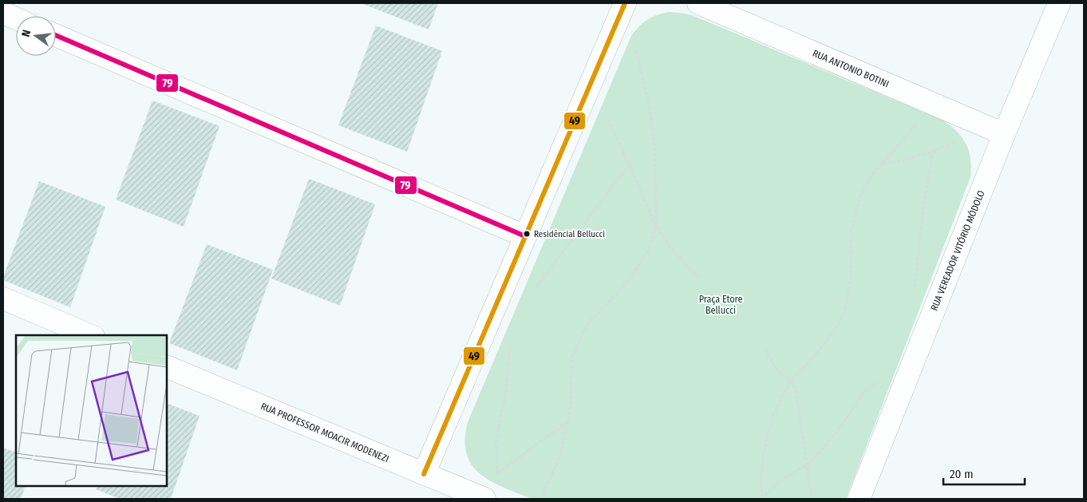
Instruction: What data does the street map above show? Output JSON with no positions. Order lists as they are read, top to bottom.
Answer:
{
  "streets": {
    "street": ["RUA ANTONIO BOTINI", "RUA VEREADOR VITÓRIO MÓDOLO", "RUA PROFESSOR MOACIR MODENEZI"]
  },
  "crossings": [
    ["RUA ANTONIO BOTINI", "RUA VEREADOR VITÓRIO MÓDOLO"]
  ],
  "parks": ["Praça Etore Bellucci"],
  "places": ["Residêncial Bellucci"],
  "lines": ["transit line 49", "transit line 79"],
  "scale_bar": "20 m",
  "north": "left"
}
